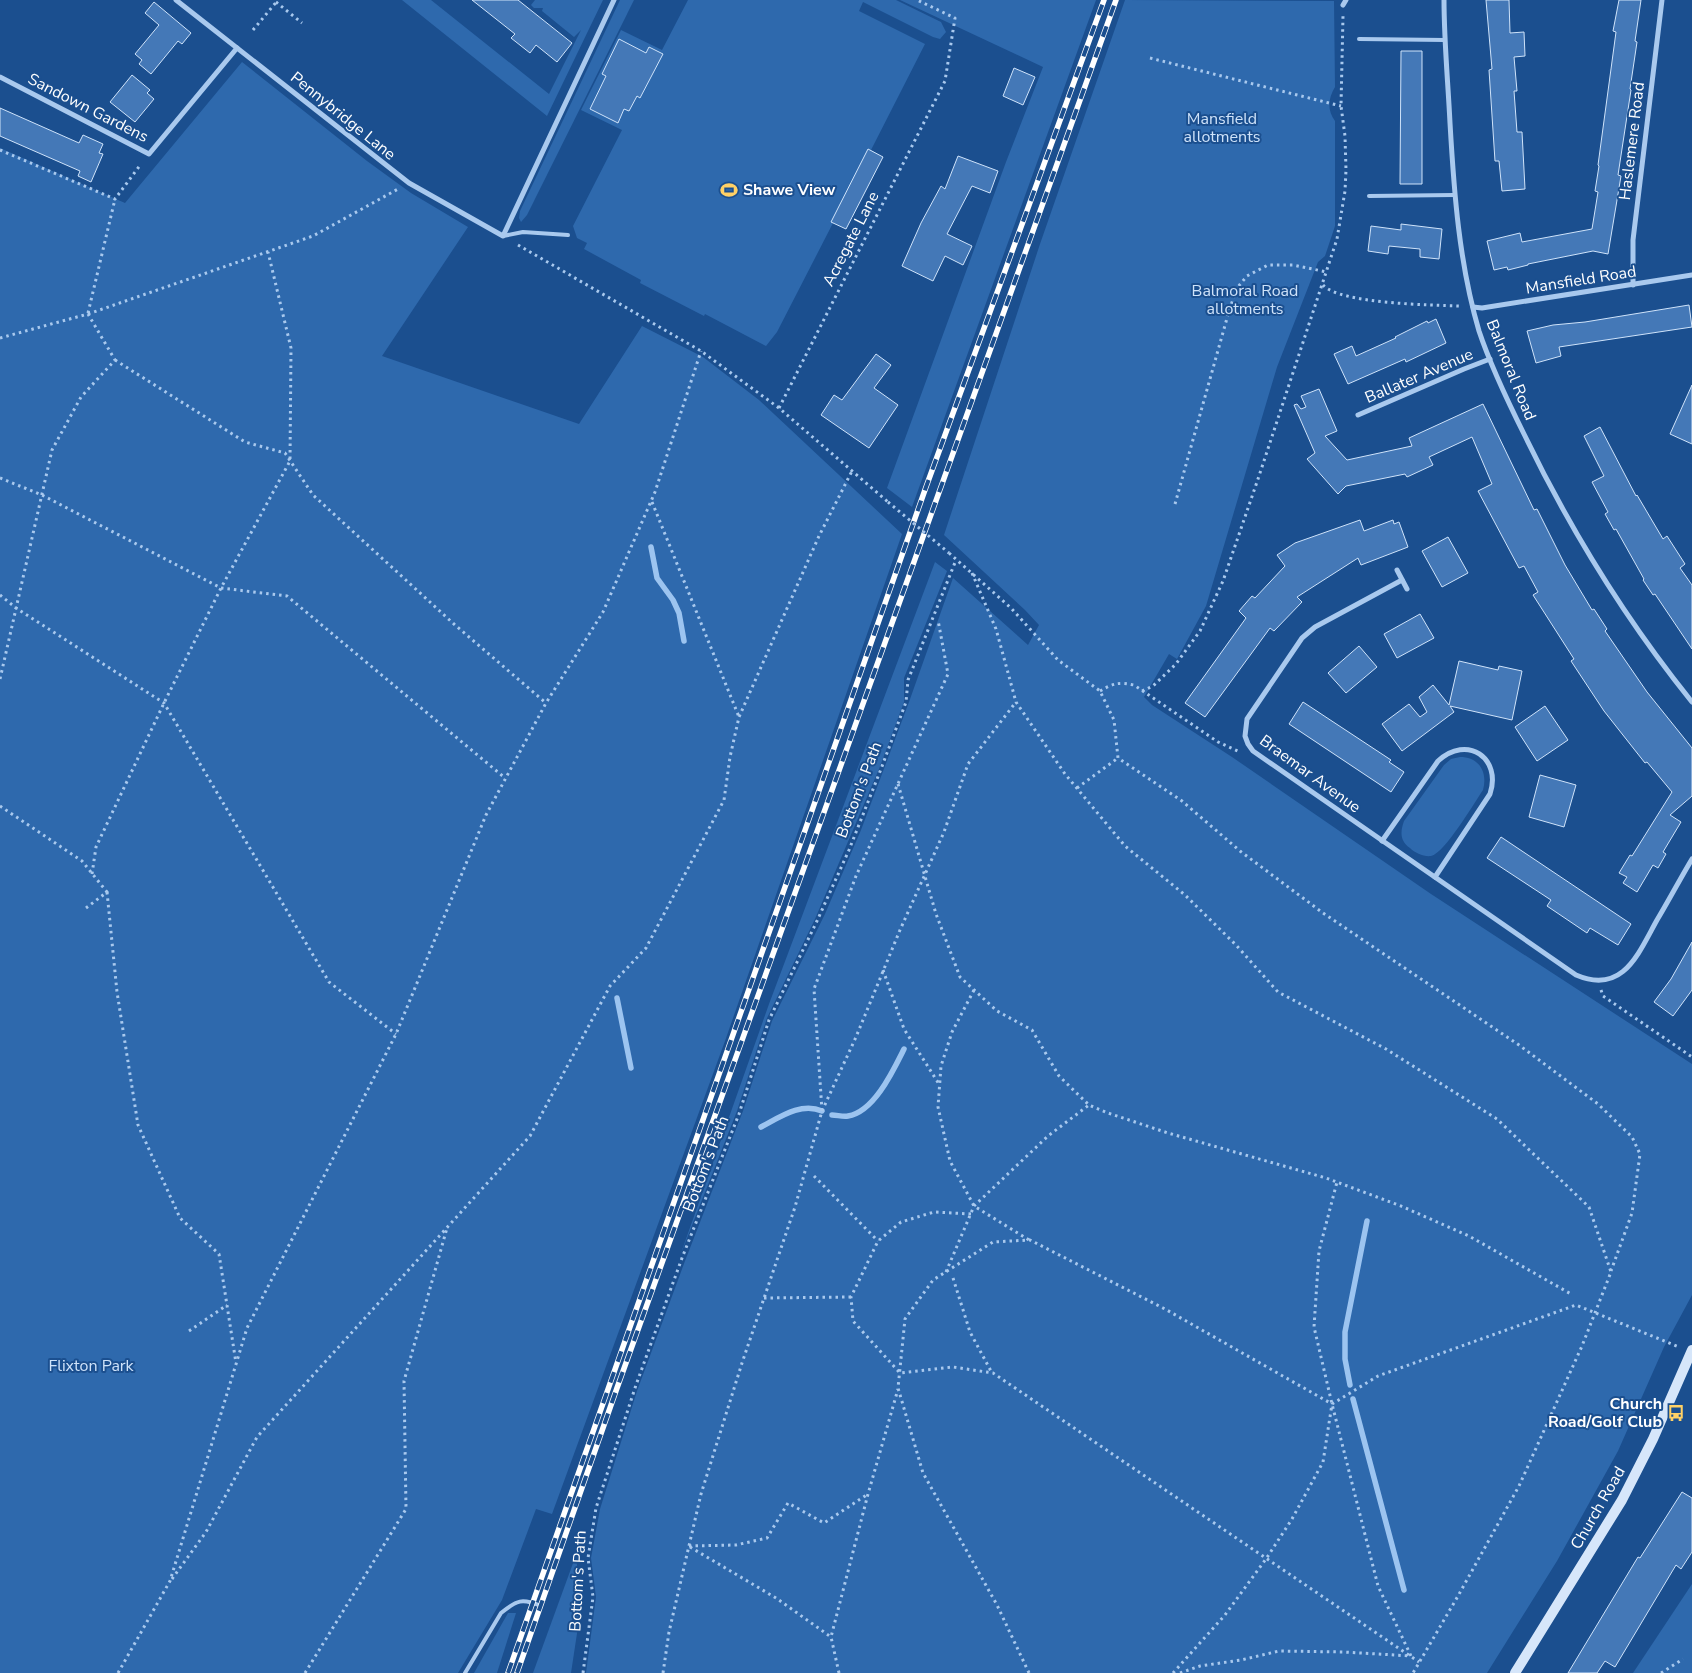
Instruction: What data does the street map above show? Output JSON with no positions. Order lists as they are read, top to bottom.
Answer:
{
  "streets": {
    "main road": ["Church Road"],
    "street": [
      "Sandown Gardens",
      "Pennybridge Lane",
      "Haslemere Road",
      "Mansfield Road",
      "Balmoral Road",
      "Ballater Avenue",
      "Braemar Avenue"
    ],
    "path": ["Acregate Lane", "Bottom's Path"]
  },
  "crossings": [
    ["Sandown Gardens", "Pennybridge Lane"],
    ["Haslemere Road", "Mansfield Road"],
    ["Mansfield Road", "Balmoral Road"],
    ["Balmoral Road", "Ballater Avenue"]
  ],
  "parks": ["Mansfield allotments", "Balmoral Road allotments", "Flixton Park"],
  "places": {
    "sports": ["Shawe View"],
    "bus stop": ["Church Road/Golf Club"]
  }
}
